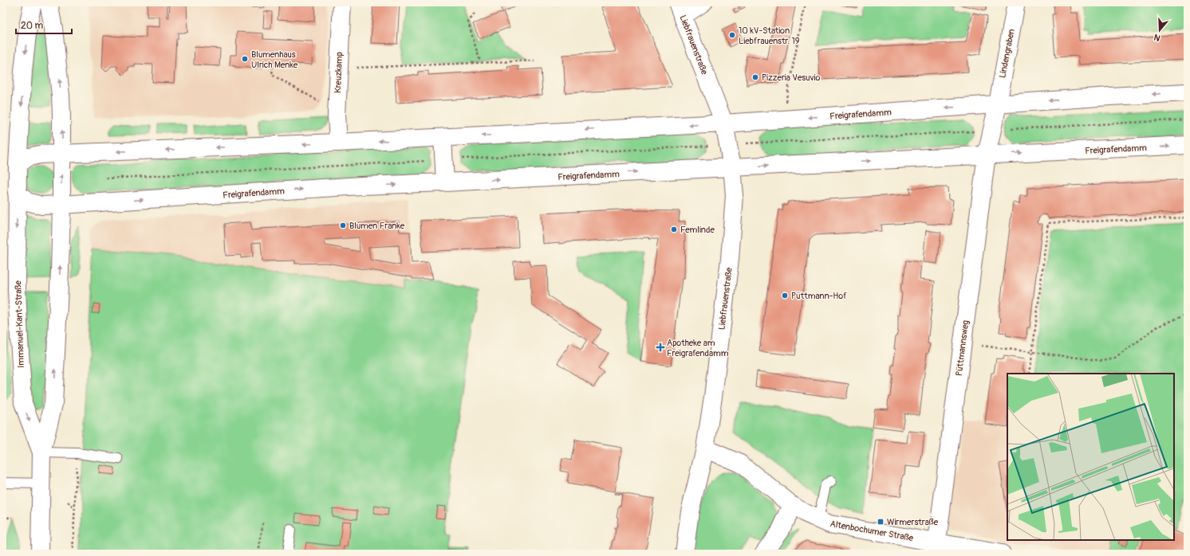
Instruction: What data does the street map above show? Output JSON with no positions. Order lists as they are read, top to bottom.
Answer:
{
  "streets": {
    "street": [
      "Liebfrauenstraße",
      "Lindengraben",
      "Kreuzkamp",
      "Freigrafendamm",
      "Immanuel-Kant-Straße",
      "Püttmannsweg",
      "Altenbochumer Straße"
    ]
  },
  "crossings": [
    ["Liebfrauenstraße", "Freigrafendamm"],
    ["Liebfrauenstraße", "Altenbochumer Straße"],
    ["Lindengraben", "Freigrafendamm"],
    ["Kreuzkamp", "Freigrafendamm"],
    ["Freigrafendamm", "Immanuel-Kant-Straße"],
    ["Freigrafendamm", "Püttmannsweg"],
    ["Püttmannsweg", "Altenbochumer Straße"]
  ],
  "places": {
    "other": [
      "10 kV-Station Liebfrauenstr. 19",
      "Blumenhaus Ulrich Menke",
      "Pizzeria Vesuvio",
      "Blumen Franke",
      "Femlinde",
      "Püttmann-Hof"
    ],
    "health": ["Apotheke am Freigrafendamm"],
    "transit": ["Wirmerstraße"]
  },
  "scale_bar": "20 m",
  "north": "bottom"
}
